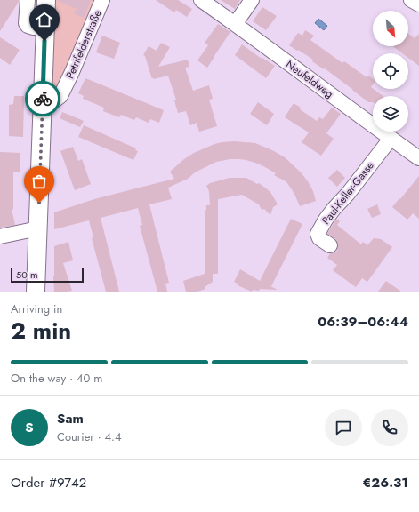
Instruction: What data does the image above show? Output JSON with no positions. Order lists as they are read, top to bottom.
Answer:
{
  "streets": {
    "street": ["Petrifelderstraße", "Neufeldweg", "Paul-Keller-Gasse"]
  },
  "crossings": [
    ["Neufeldweg", "Paul-Keller-Gasse"]
  ],
  "scale_bar": "50 m",
  "north": "bottom right",
  "page": {
    "scale": "50 m",
    "heading": ["2 min", "Arriving in", "06:39–06:44"],
    "panel": [
      "Sam",
      "Courier · 4.4",
      "Order #9742",
      "€26.31"
    ],
    "bar": "On the way · 40 m",
    "round": "S"
  }
}
